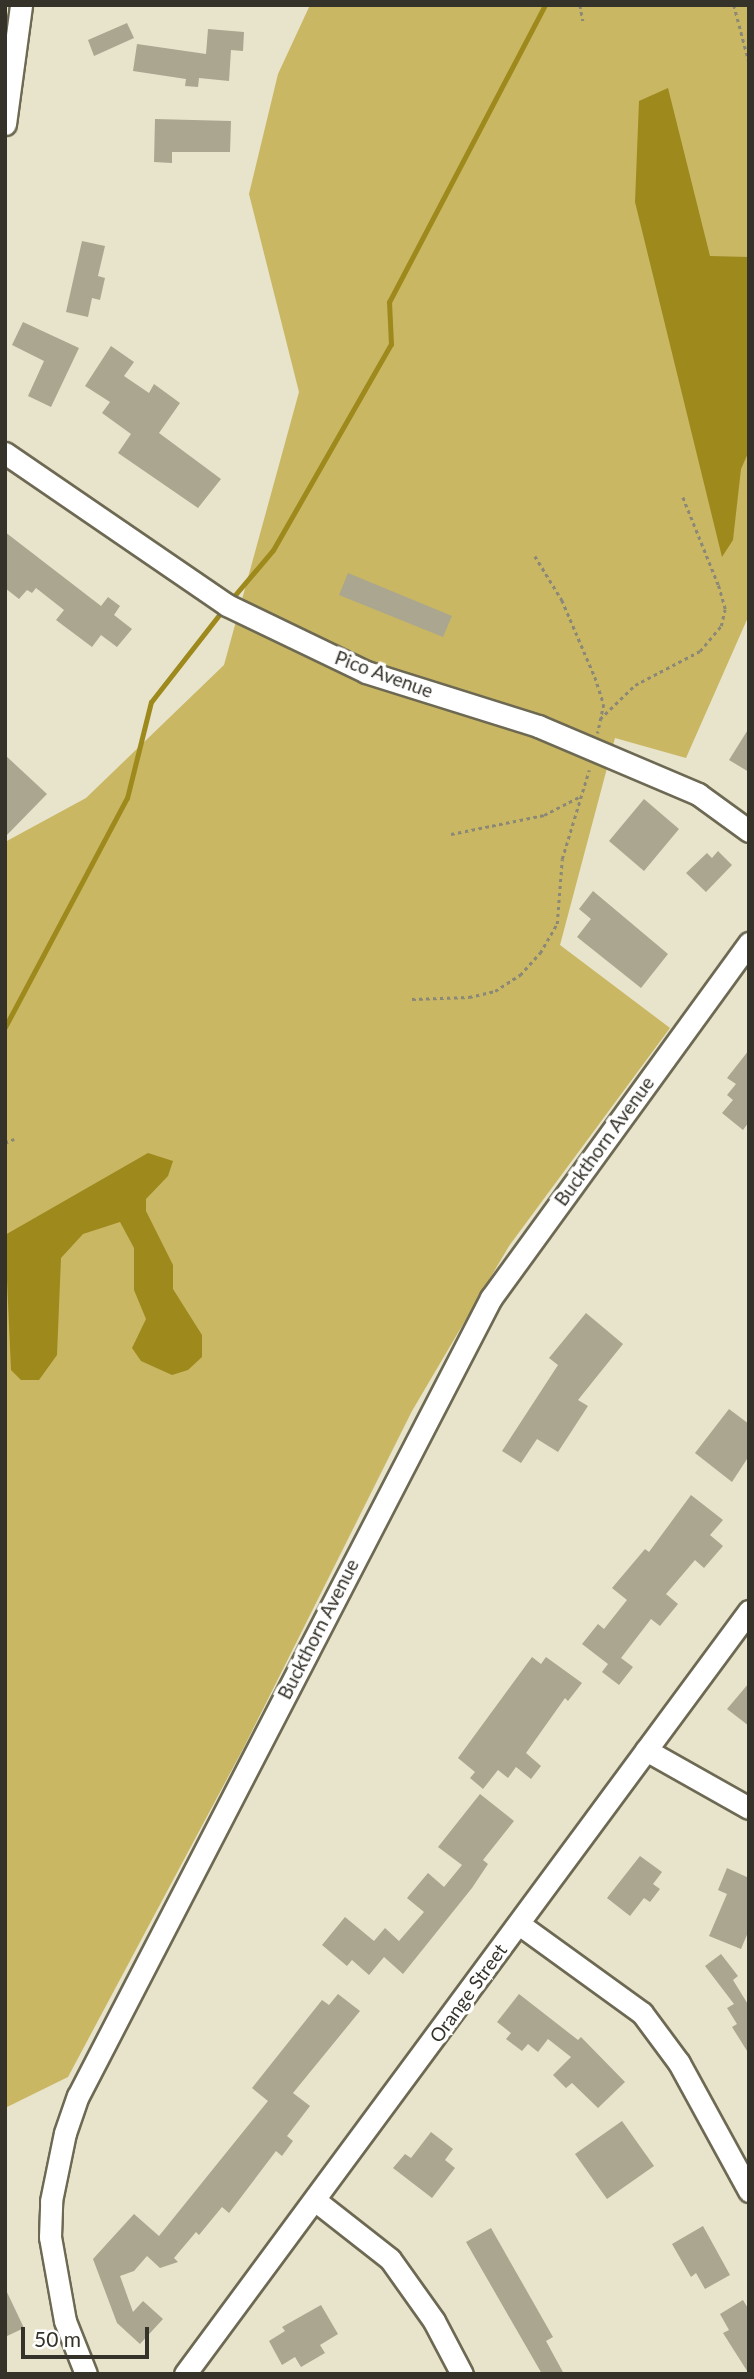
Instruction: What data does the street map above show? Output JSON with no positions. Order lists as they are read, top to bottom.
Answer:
{
  "streets": {
    "street": ["Pico Avenue", "Buckthorn Avenue", "Orange Street"]
  },
  "scale_bar": "50 m"
}
